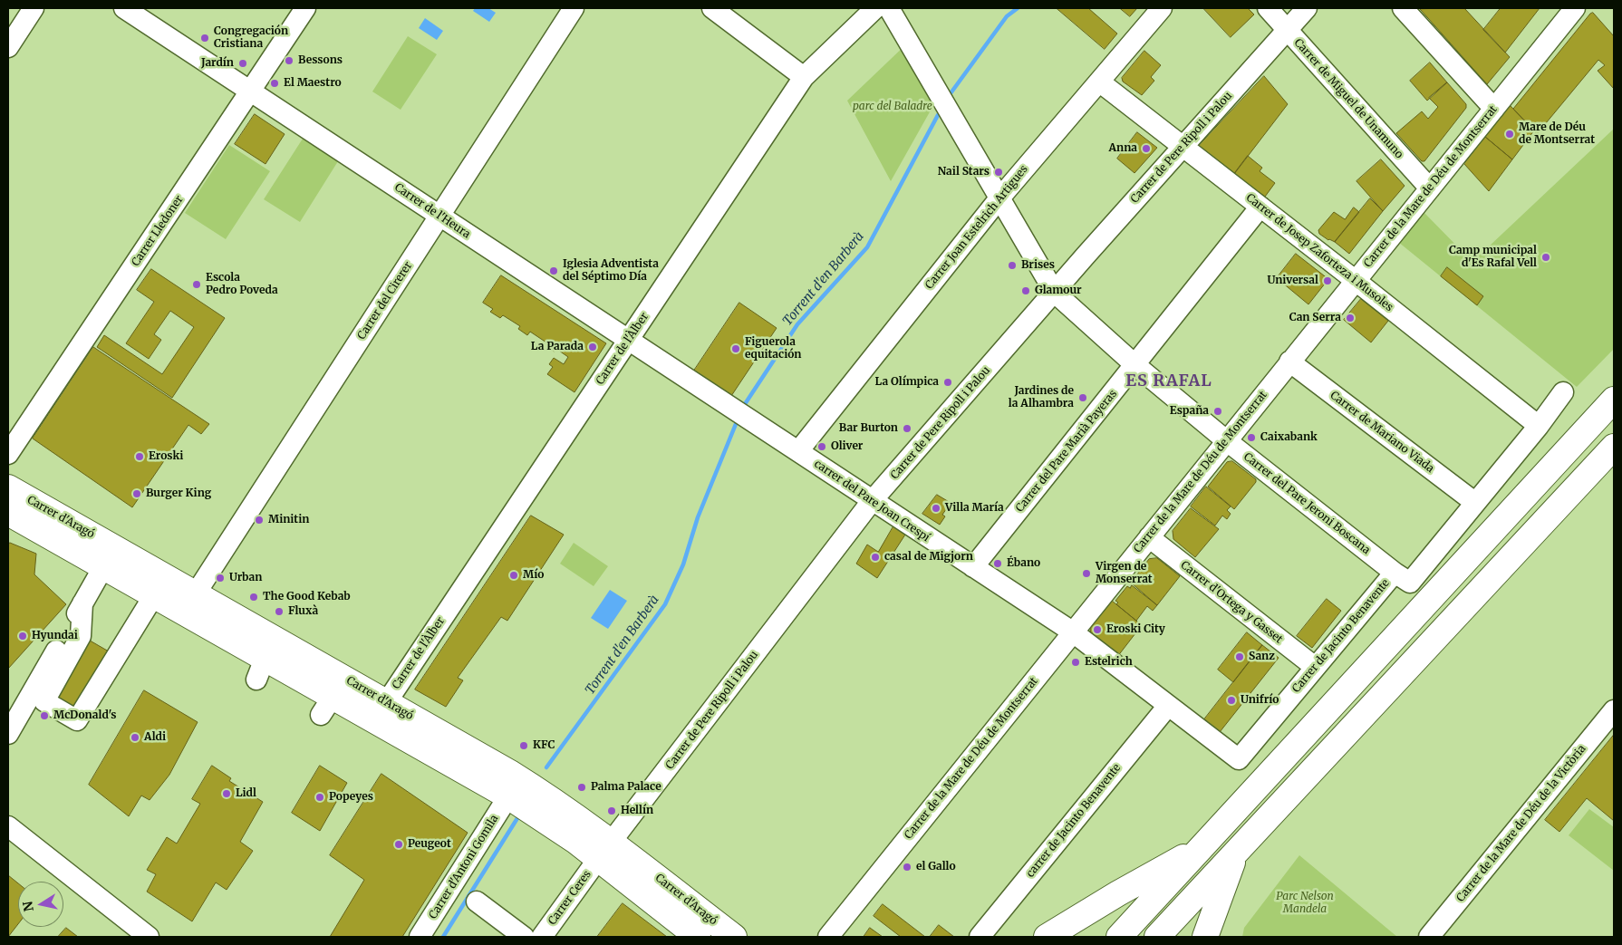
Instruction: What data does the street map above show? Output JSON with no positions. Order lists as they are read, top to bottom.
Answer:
{
  "streets": {
    "main road": ["Carrer d'Aragó"],
    "street": [
      "Carrer de Miguel de Unamuno",
      "Carrer de Pere Ripoll i Palou",
      "Carrer de la Mare de Déu de Montserrat",
      "Carrer de l'Heura",
      "Carrer Joan Estelrich Artigues",
      "Carrer Lledoner",
      "Carrer de Josep Zaforteza i Musoles",
      "Carrer del Cirerer",
      "Carrer de l'Àlber",
      "Carrer de Mariano Viada",
      "Carrer del Pare Marià Payeras",
      "carrer del Pare Joan Crespí",
      "Carrer del Pare Jeroni Boscana",
      "Carrer d'Ortega y Gasset",
      "Carrer de Jacinto Benavente",
      "carrer de Jacinto Benavente",
      "Carrer de la Mare de Déu de la Victòria",
      "Carrer d'Antoni Gomila",
      "Carrer Ceres"
    ]
  },
  "crossings": [
    ["Carrer de Miguel de Unamuno", "Carrer de Pere Ripoll i Palou"],
    ["Carrer de Miguel de Unamuno", "Carrer de la Mare de Déu de Montserrat"],
    ["Carrer de Pere Ripoll i Palou", "Carrer de Josep Zaforteza i Musoles"],
    ["Carrer de Pere Ripoll i Palou", "carrer del Pare Joan Crespí"],
    ["Carrer de Pere Ripoll i Palou", "Carrer del Pare Jeroni Boscana"],
    ["Carrer de Pere Ripoll i Palou", "Carrer d'Aragó"],
    ["Carrer de Pere Ripoll i Palou", "Carrer Ceres"],
    ["Carrer de la Mare de Déu de Montserrat", "Carrer de Josep Zaforteza i Musoles"],
    ["Carrer de la Mare de Déu de Montserrat", "Carrer de Mariano Viada"],
    ["Carrer de la Mare de Déu de Montserrat", "carrer del Pare Joan Crespí"],
    ["Carrer de la Mare de Déu de Montserrat", "Carrer del Pare Jeroni Boscana"],
    ["Carrer de la Mare de Déu de Montserrat", "Carrer d'Ortega y Gasset"],
    ["Carrer de l'Heura", "Carrer Lledoner"],
    ["Carrer de l'Heura", "Carrer del Cirerer"],
    ["Carrer de l'Heura", "Carrer de l'Àlber"],
    ["Carrer de l'Heura", "carrer del Pare Joan Crespí"],
    ["Carrer Joan Estelrich Artigues", "Carrer de Josep Zaforteza i Musoles"],
    ["Carrer Joan Estelrich Artigues", "carrer del Pare Joan Crespí"],
    ["Carrer Joan Estelrich Artigues", "Carrer del Pare Jeroni Boscana"],
    ["Carrer de Josep Zaforteza i Musoles", "Carrer del Pare Marià Payeras"],
    ["Carrer de Josep Zaforteza i Musoles", "Carrer de Jacinto Benavente"],
    ["Carrer del Cirerer", "Carrer d'Aragó"],
    ["Carrer de l'Àlber", "Carrer d'Aragó"],
    ["Carrer de Mariano Viada", "Carrer de Jacinto Benavente"],
    ["Carrer del Pare Marià Payeras", "carrer del Pare Joan Crespí"],
    ["Carrer del Pare Marià Payeras", "Carrer del Pare Jeroni Boscana"],
    ["Carrer del Pare Jeroni Boscana", "Carrer de Jacinto Benavente"],
    ["Carrer d'Aragó", "Carrer d'Antoni Gomila"],
    ["Carrer d'Aragó", "Carrer Ceres"],
    ["Carrer d'Ortega y Gasset", "Carrer de Jacinto Benavente"],
    ["Carrer de Jacinto Benavente", "carrer de Jacinto Benavente"]
  ],
  "districts": ["ES RAFAL"],
  "water": ["Torrent d'en Barberà"],
  "parks": ["parc del Baladre", "Parc Nelson Mandela"],
  "places": [
    "Congregación Cristiana",
    "Bessons",
    "Jardín",
    "El Maestro",
    "Mare de Déu de Montserrat",
    "Anna",
    "Nail Stars",
    "Camp municipal d'Es Rafal Vell",
    "Brises",
    "Iglesia Adventista del Séptimo Día",
    "Universal",
    "Escola Pedro Poveda",
    "Glamour",
    "Can Serra",
    "La Parada",
    "Figuerola equitación",
    "La Olímpica",
    "Jardines de la Alhambra",
    "España",
    "Bar Burton",
    "Caixabank",
    "Oliver",
    "Eroski",
    "Burger King",
    "Villa María",
    "Minitin",
    "casal de Migjorn",
    "Ébano",
    "Virgen de Monserrat",
    "Mío",
    "Urban",
    "The Good Kebab",
    "Fluxà",
    "Eroski City",
    "Hyundai",
    "Sanz",
    "Estelrich",
    "Unifrío",
    "McDonald's",
    "Aldi",
    "KFC",
    "Palma Palace",
    "Lidl",
    "Popeyes",
    "Hellín",
    "Peugeot",
    "el Gallo"
  ],
  "north": "left"
}
